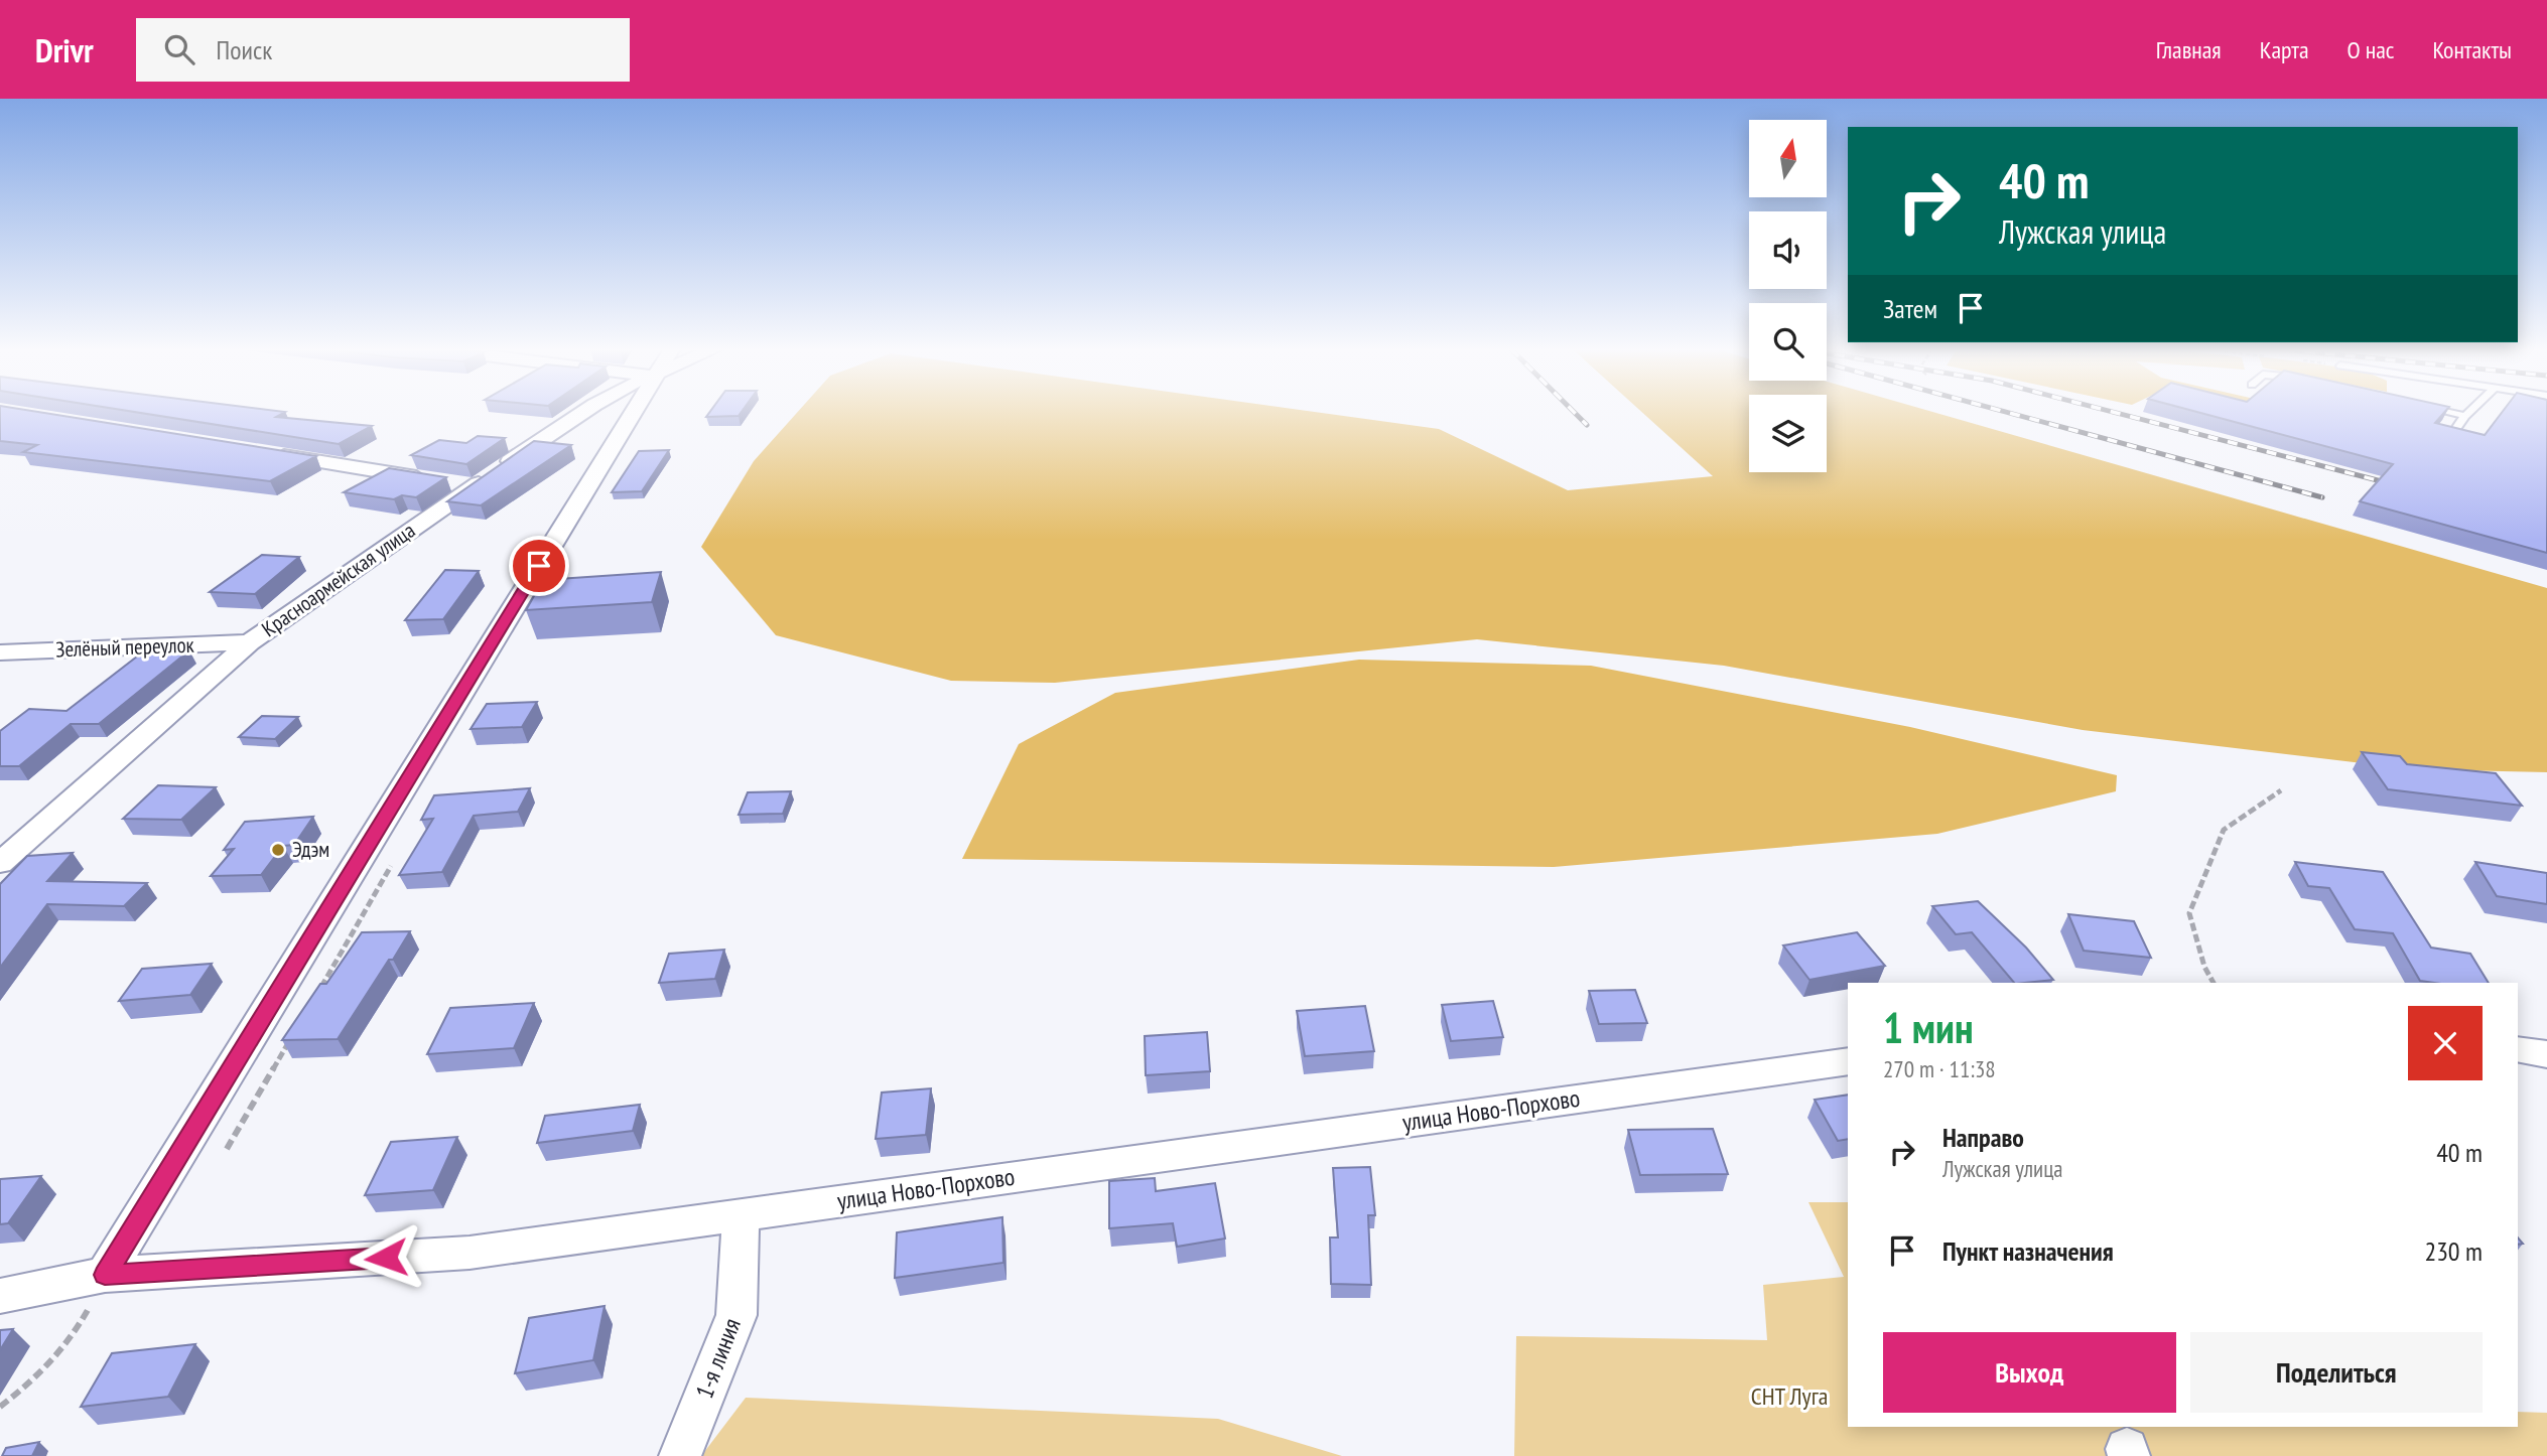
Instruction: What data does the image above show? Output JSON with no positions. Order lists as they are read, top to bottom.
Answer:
{
  "streets": {
    "street": [
      "Красноармейская улица",
      "Зелёный переулок",
      "улица Ново-Порхово",
      "1-я линия"
    ]
  },
  "crossings": [
    ["Красноармейская улица", "Зелёный переулок"],
    ["улица Ново-Порхово", "1-я линия"]
  ],
  "parks": ["СНТ Луга"],
  "places": ["Эдэм"],
  "north": "top",
  "page": {
    "header": "Drivr",
    "search": "Поиск",
    "nav": [
      "Главная",
      "Карта",
      "О нас",
      "Контакты"
    ],
    "turn": ["40 m", "Лужская улица"],
    "then": "Затем",
    "heading": ["1 мин", "270 m · 11:38"],
    "list": [
      {
        "name": "Направо",
        "note": "Лужская улица",
        "value": "40 m"
      },
      {
        "name": "Пункт назначения",
        "value": "230 m"
      }
    ],
    "buttons": ["Выход", "Поделиться"]
  }
}
